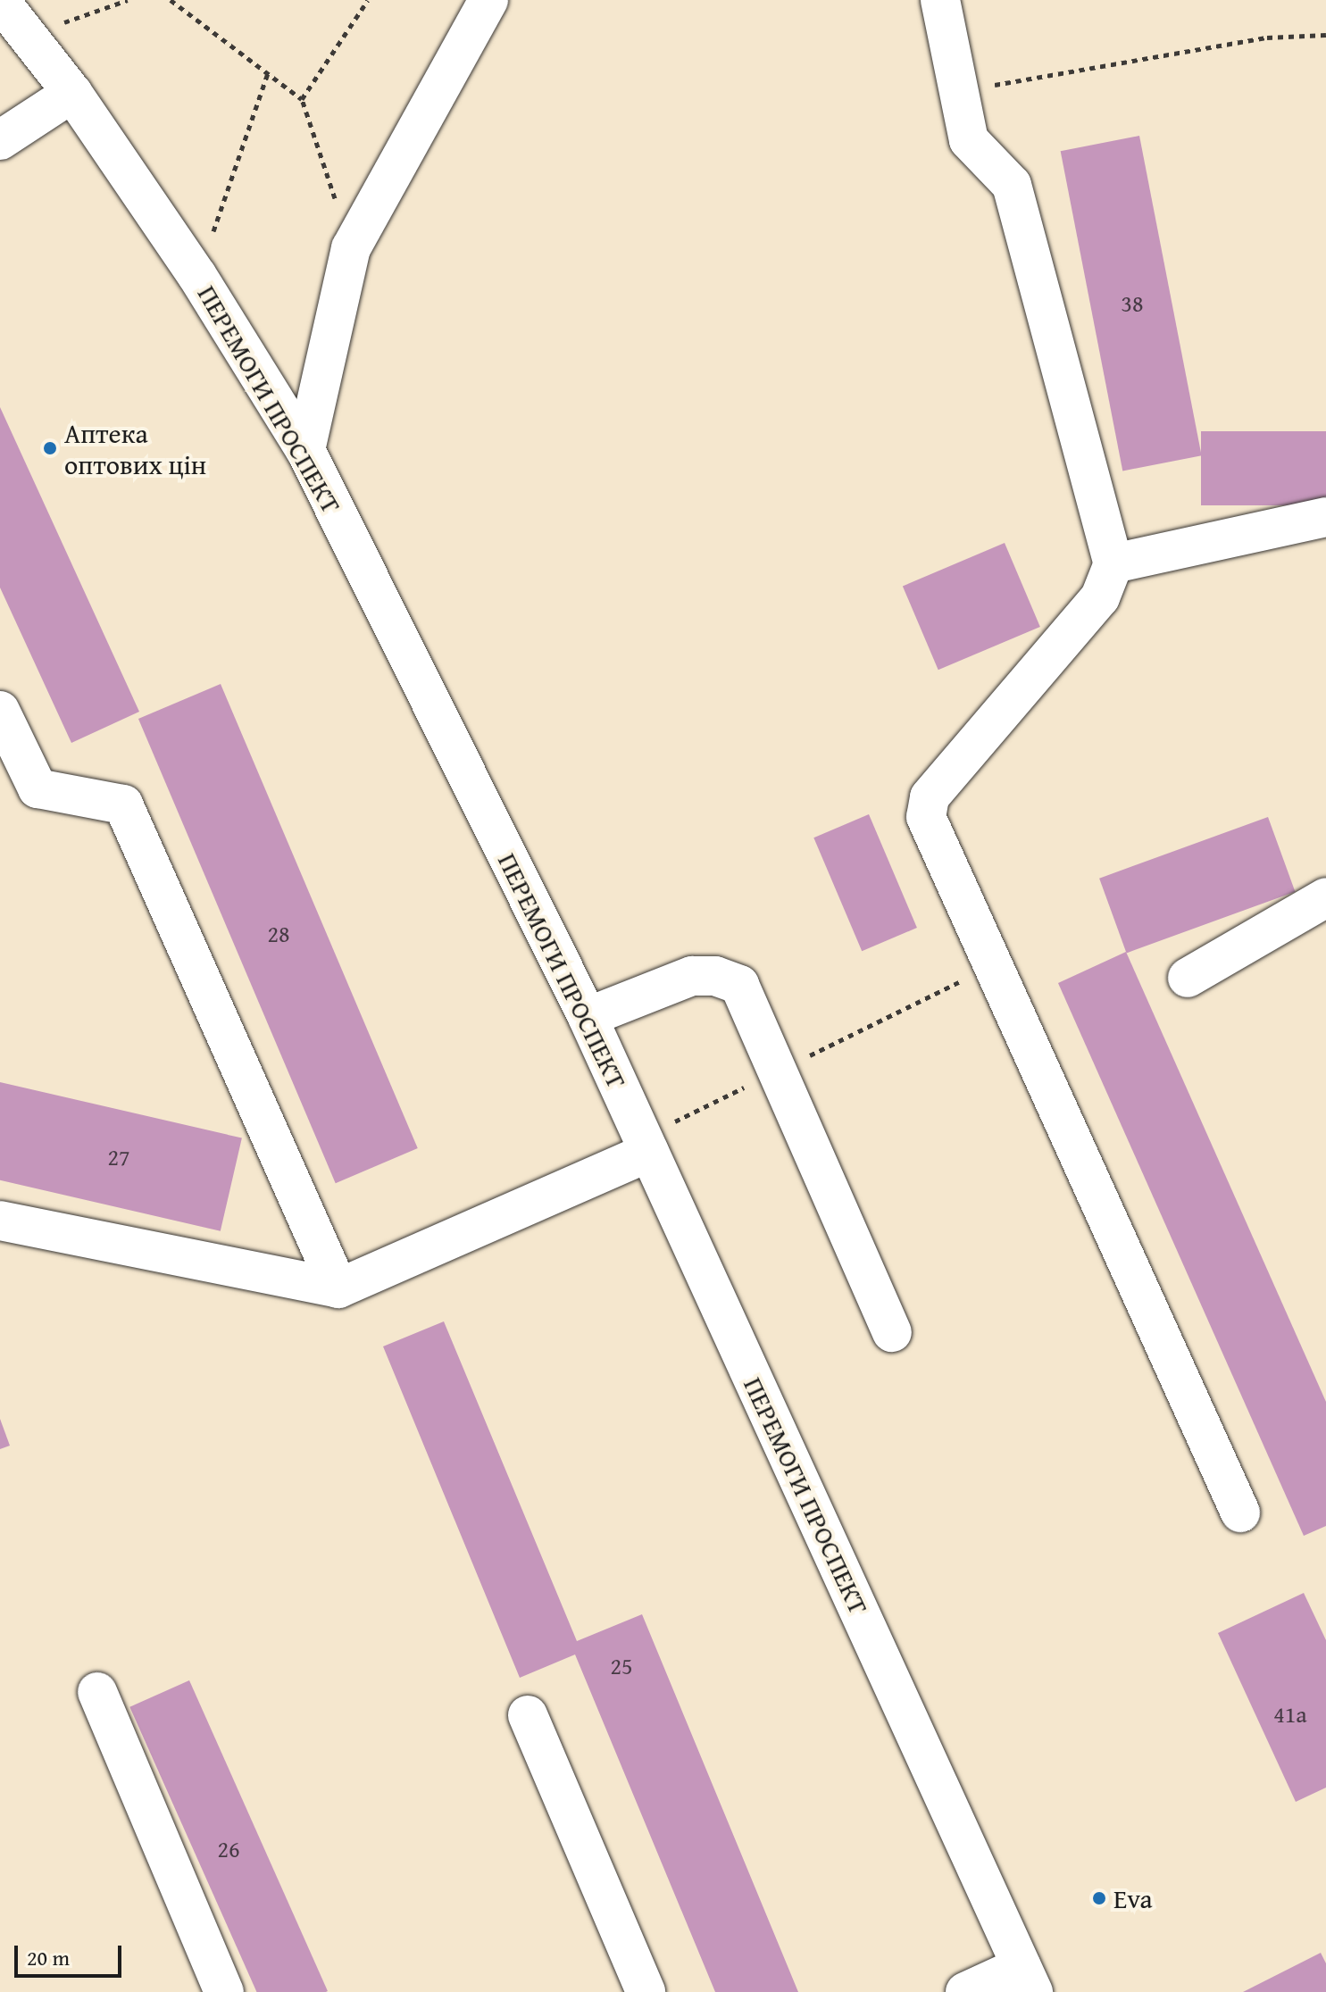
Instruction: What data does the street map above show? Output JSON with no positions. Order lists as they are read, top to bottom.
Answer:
{
  "streets": {
    "street": ["ПЕРЕМОГИ ПРОСПЕКТ"]
  },
  "places": ["Аптека оптових цін", "Eva"],
  "house_numbers": [
    "38",
    "28",
    "27",
    "25",
    "41а",
    "26"
  ],
  "scale_bar": "20 m"
}
